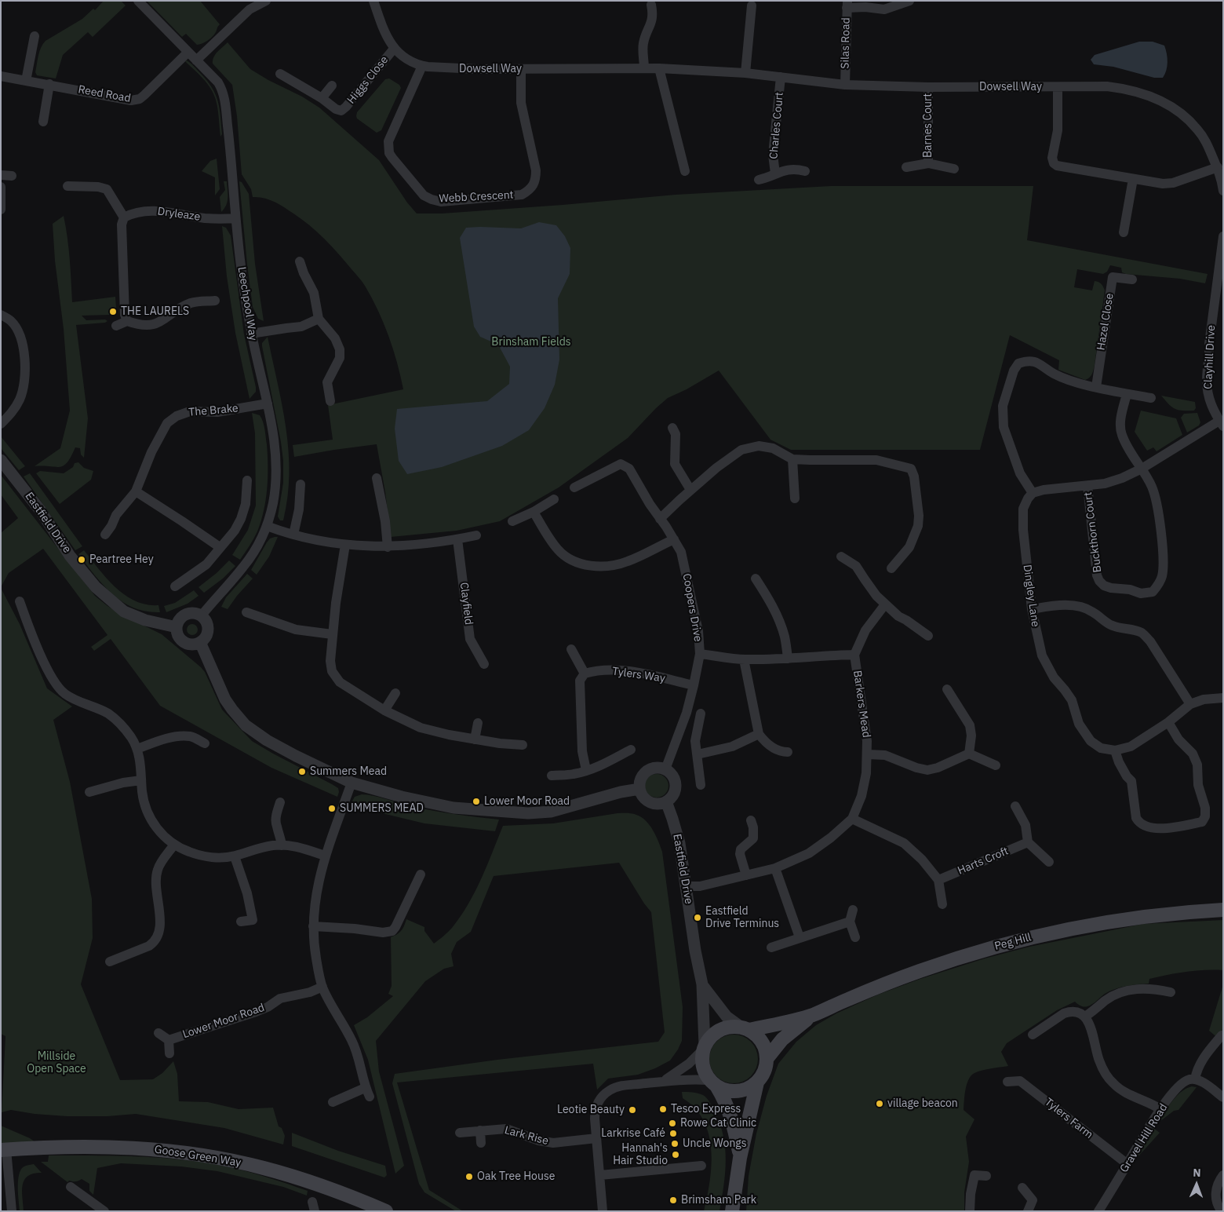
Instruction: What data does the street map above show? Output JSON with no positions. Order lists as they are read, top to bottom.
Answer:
{
  "streets": {
    "main road": ["Peg Hill", "Goose Green Way"],
    "street": [
      "Silas Road",
      "Dowsell Way",
      "Higgs Close",
      "Reed Road",
      "Charles Court",
      "Barnes Court",
      "Webb Crescent",
      "Dryleaze",
      "Leechpool Way",
      "Hazel Close",
      "Clayhill Drive",
      "The Brake",
      "Eastfield Drive",
      "Buckthorn Court",
      "Dingley Lane",
      "Clayfield",
      "Coopers Drive",
      "Tylers Way",
      "Barkers Mead",
      "Harts Croft",
      "Lower Moor Road",
      "Tylers Farm",
      "Lark Rise",
      "Gravel Hill Road"
    ]
  },
  "crossings": [
    ["Silas Road", "Dowsell Way"],
    ["Dowsell Way", "Higgs Close"],
    ["Dowsell Way", "Charles Court"],
    ["Dowsell Way", "Barnes Court"],
    ["Dowsell Way", "Webb Crescent"],
    ["Reed Road", "Leechpool Way"],
    ["Dryleaze", "Leechpool Way"],
    ["Leechpool Way", "The Brake"],
    ["Leechpool Way", "Eastfield Drive"],
    ["Eastfield Drive", "Coopers Drive"],
    ["Eastfield Drive", "Barkers Mead"],
    ["Coopers Drive", "Tylers Way"],
    ["Coopers Drive", "Barkers Mead"],
    ["Tylers Farm", "Gravel Hill Road"]
  ],
  "parks": ["Brinsham Fields", "Millside Open Space"],
  "places": [
    "THE LAURELS",
    "Peartree Hey",
    "Summers Mead",
    "Lower Moor Road",
    "SUMMERS MEAD",
    "Eastfield Drive Terminus",
    "village beacon",
    "Tesco Express",
    "Leotie Beauty",
    "Rowe Cat Clinic",
    "Larkrise Café",
    "Uncle Wongs",
    "Hannah's Hair Studio",
    "Oak Tree House",
    "Brimsham Park"
  ],
  "north": "top"
}
